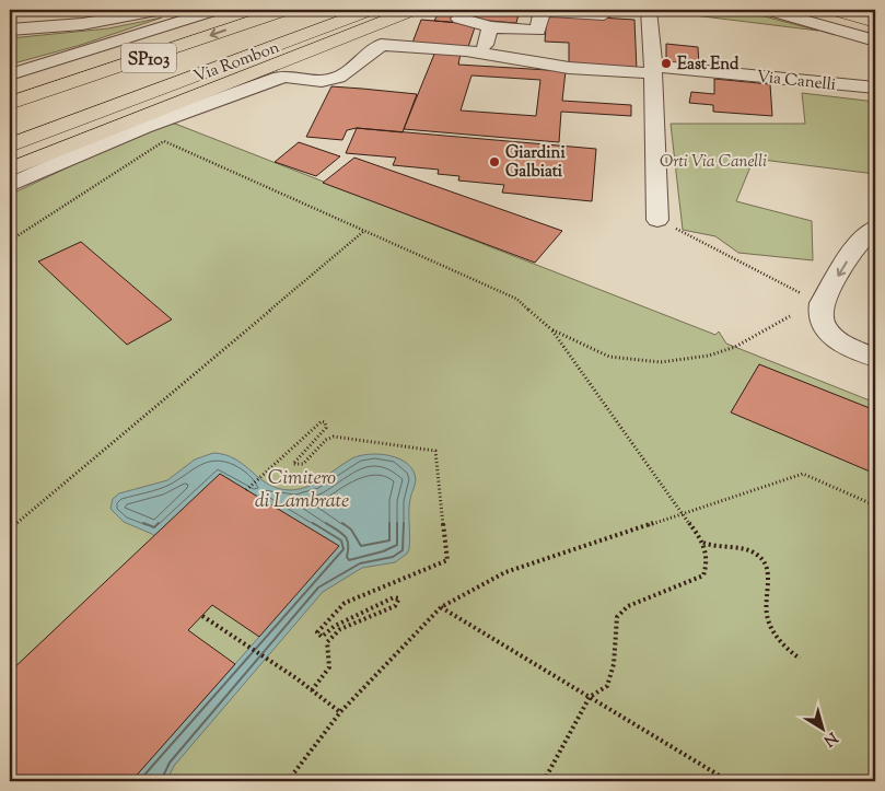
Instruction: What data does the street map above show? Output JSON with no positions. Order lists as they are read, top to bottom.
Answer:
{
  "streets": {
    "main road": ["SP103", "Via Rombon"],
    "street": ["Via Canelli"]
  },
  "crossings": [
    ["SP103", "Via Rombon"],
    ["Via Rombon", "Via Canelli"]
  ],
  "parks": ["Orti Via Canelli", "Cimitero di Lambrate"],
  "places": ["East End", "Giardini Galbiati"],
  "north": "bottom right"
}
